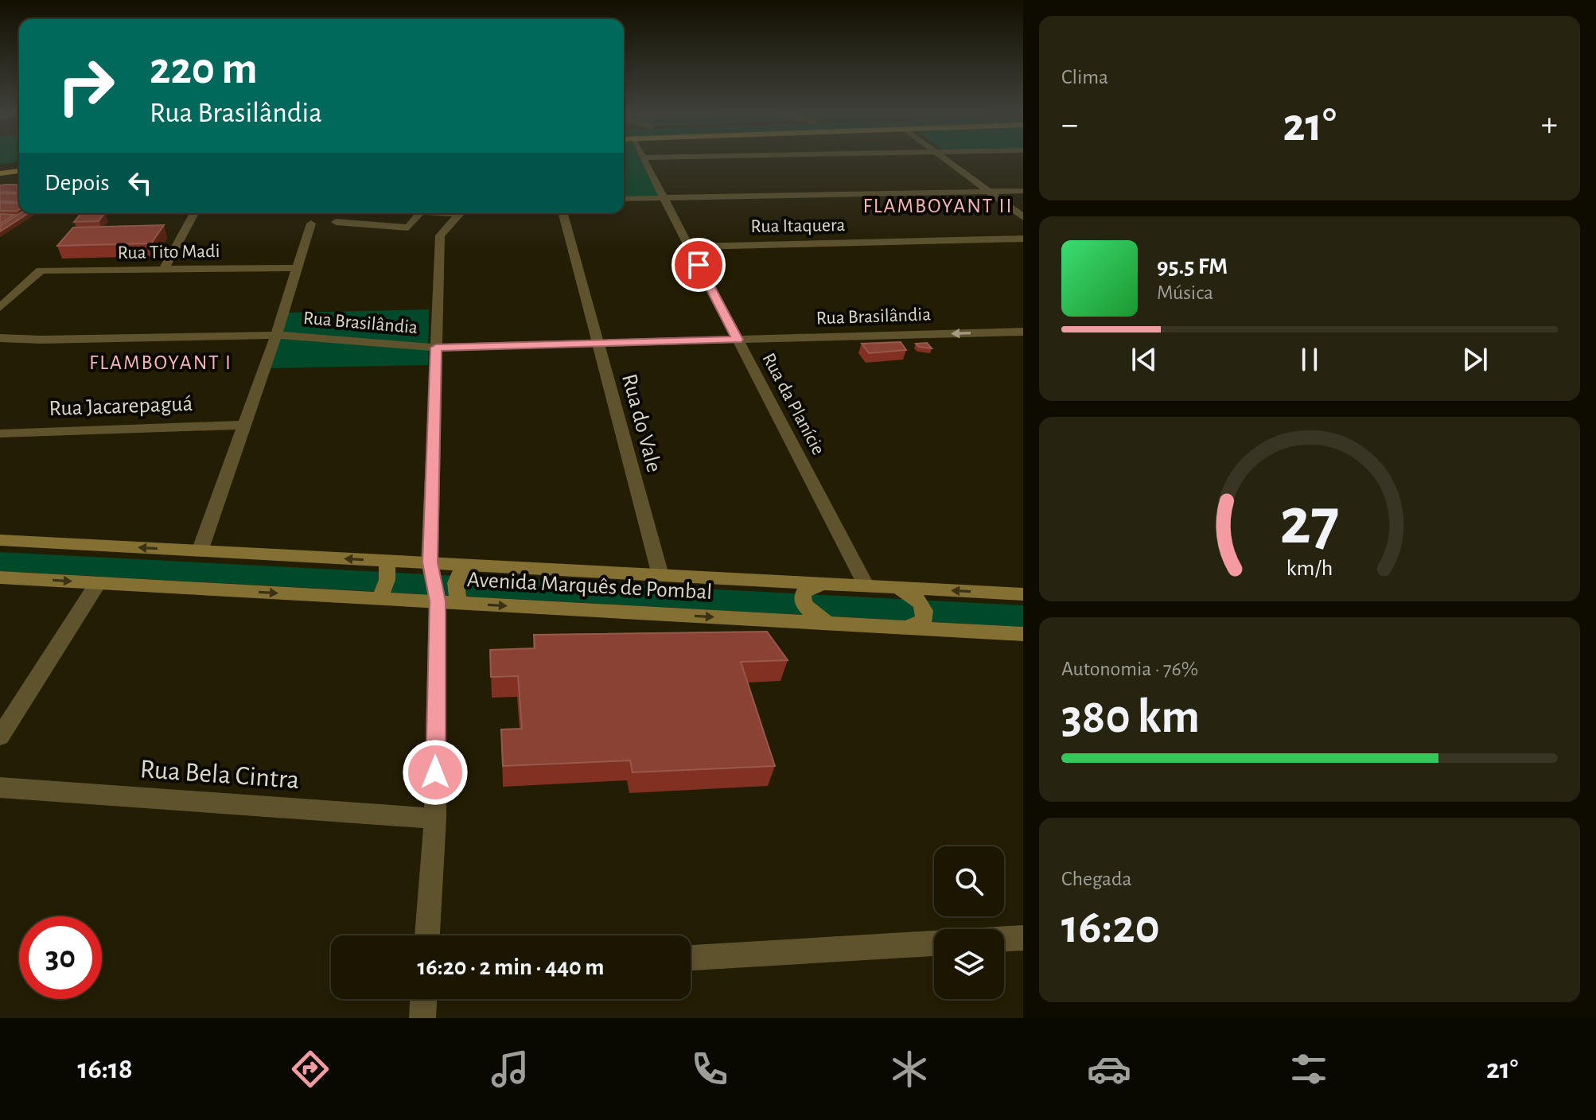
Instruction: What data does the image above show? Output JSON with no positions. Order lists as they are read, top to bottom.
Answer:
{
  "streets": {
    "main road": ["Avenida Marquês de Pombal"],
    "street": [
      "Rua Itaquera",
      "Rua Tito Madi",
      "Rua Brasilândia",
      "Rua da Planície",
      "Rua Jacarepaguá",
      "Rua do Vale",
      "Rua Bela Cintra"
    ]
  },
  "crossings": [
    ["Rua Itaquera", "Rua da Planície"],
    ["Rua Brasilândia", "Rua da Planície"],
    ["Rua Brasilândia", "Rua do Vale"],
    ["Rua da Planície", "Avenida Marquês de Pombal"],
    ["Rua do Vale", "Avenida Marquês de Pombal"]
  ],
  "districts": ["FLAMBOYANT II", "FLAMBOYANT I"],
  "page": {
    "tile": [
      "Clima",
      ["Autonomia · 76%", "380 km"],
      ["Chegada", "16:20"]
    ],
    "turn": ["220 m", "Rua Brasilândia"],
    "heat": ["−", "21°", "+"],
    "then": "Depois",
    "song": ["95.5 FM", "Música"],
    "limit": "30",
    "trip": "16:20 · 2 min · 440 m",
    "tabs": ["16:18", "21°"],
    "gauge": ["27", "km/h"]
  }
}
